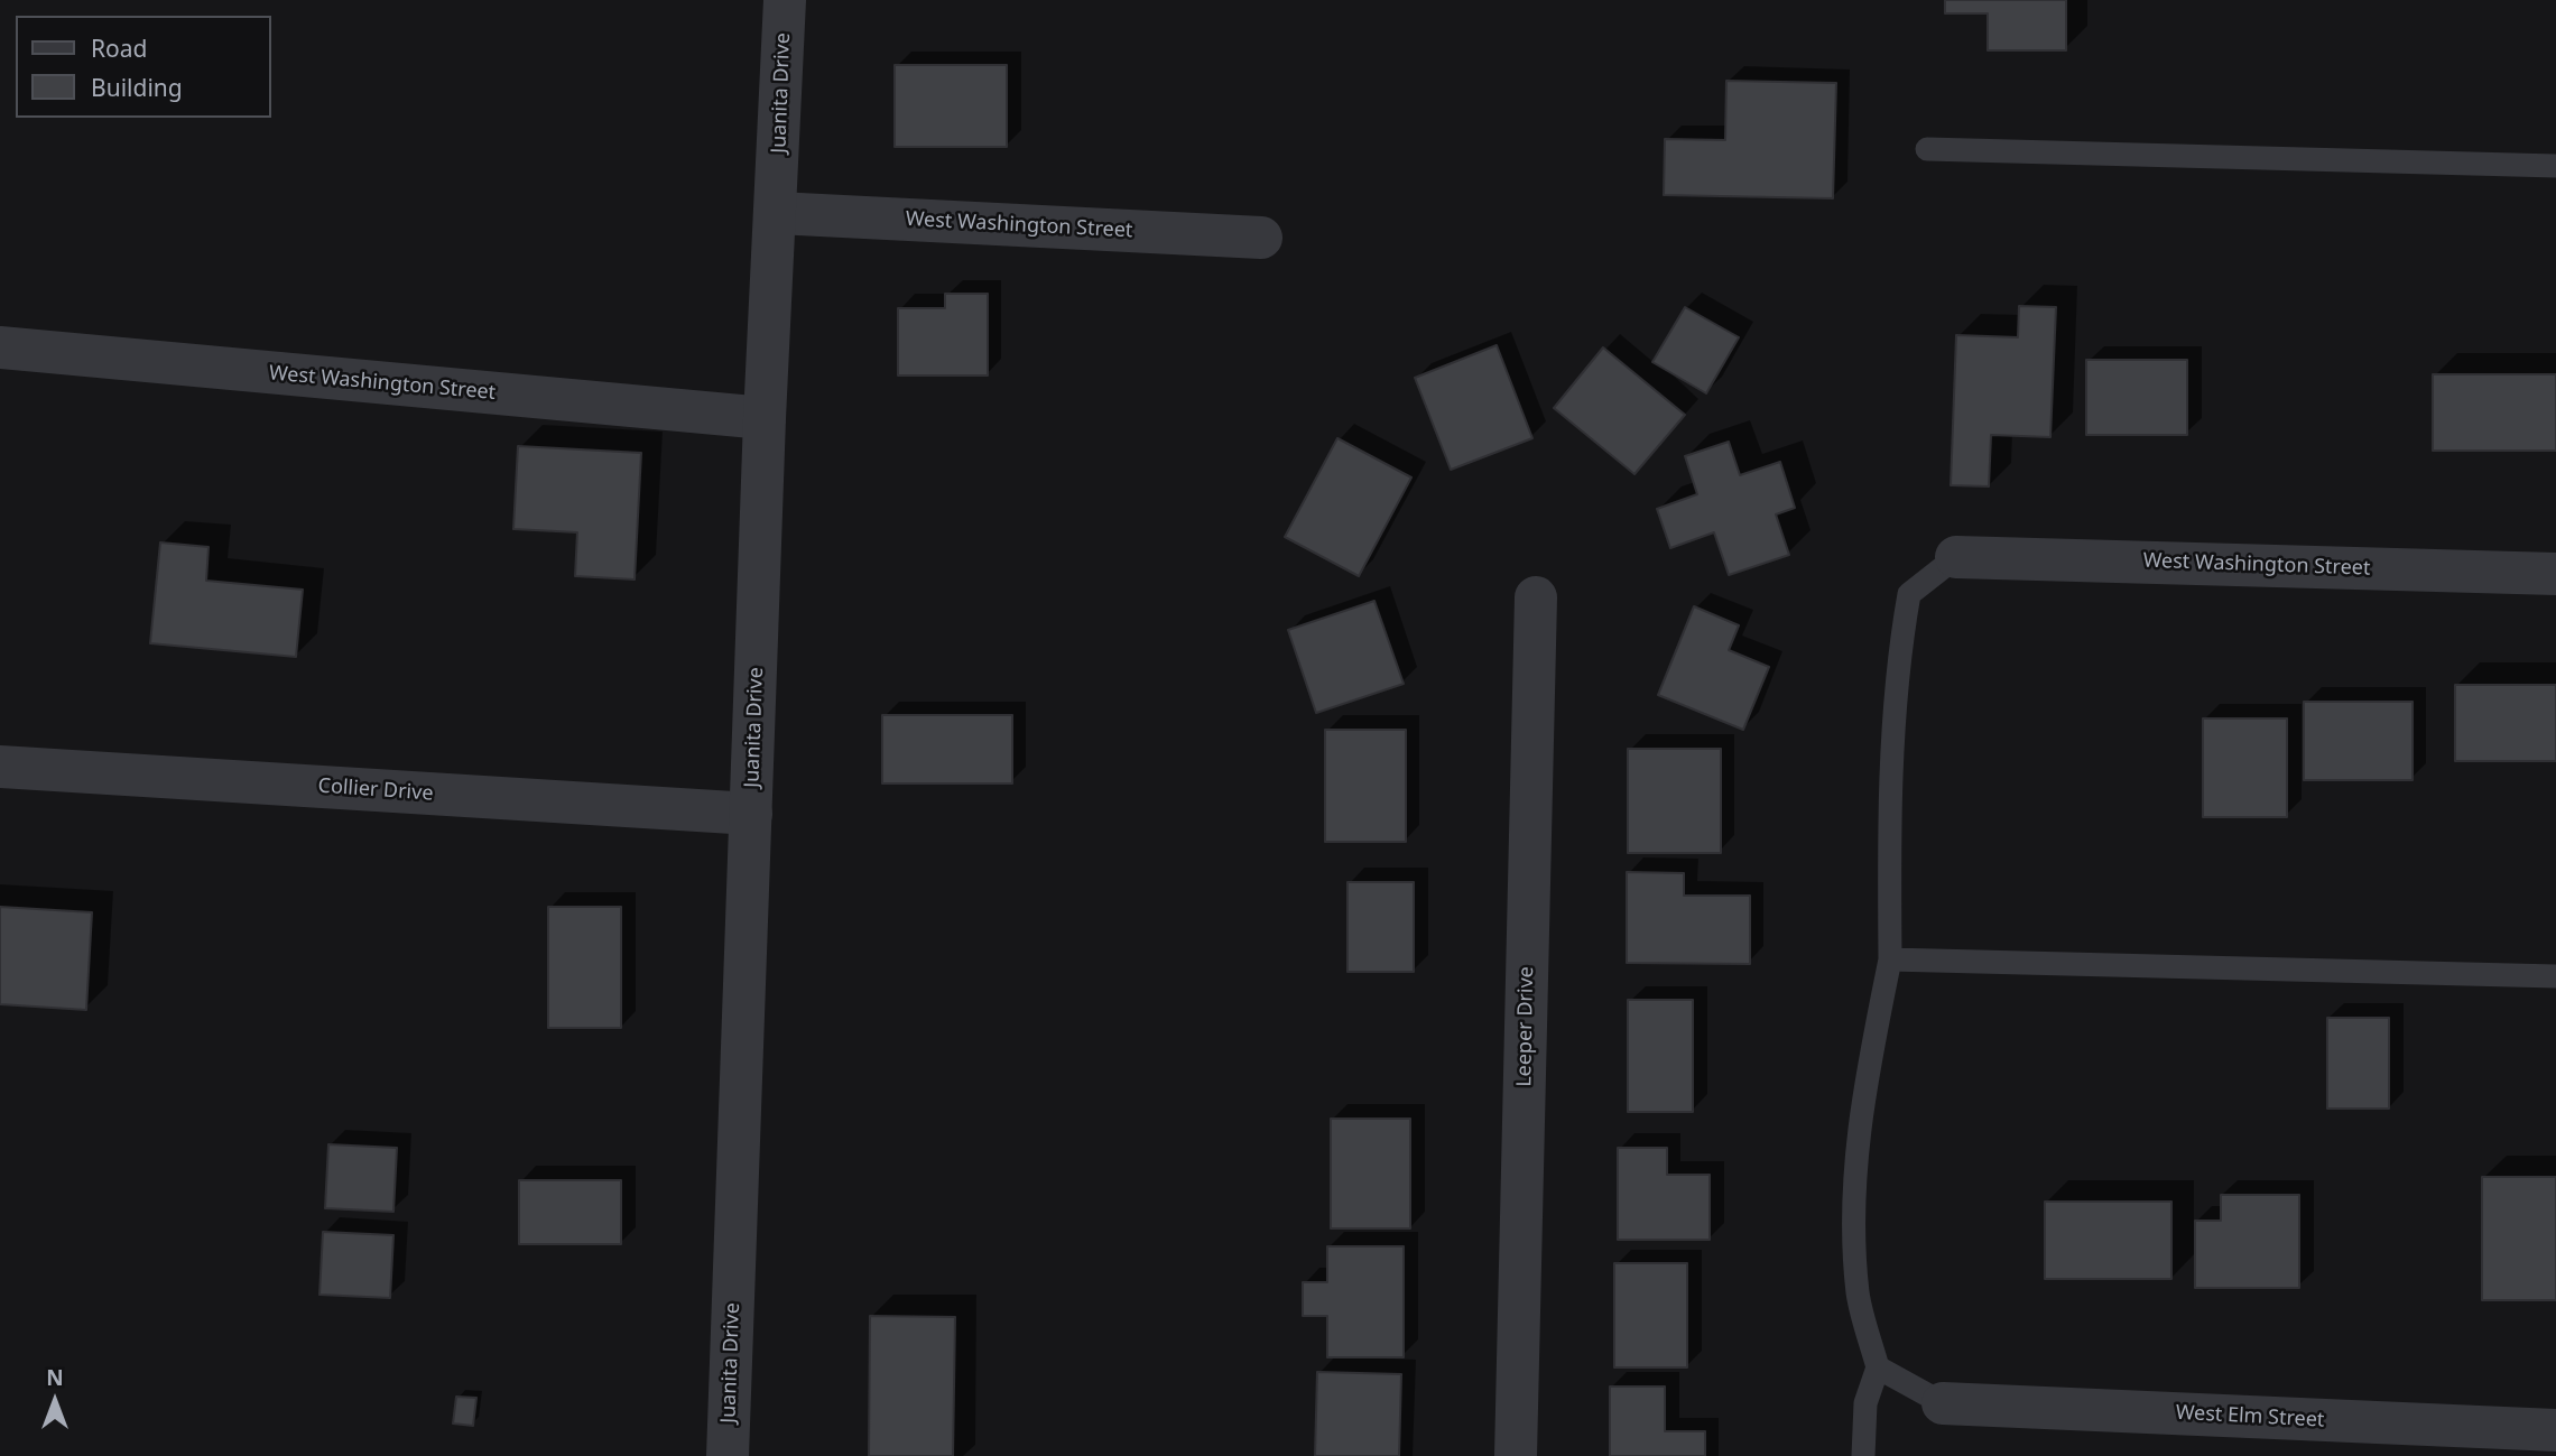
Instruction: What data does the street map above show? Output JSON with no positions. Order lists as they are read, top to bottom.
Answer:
{
  "streets": {
    "street": [
      "Juanita Drive",
      "West Washington Street",
      "Collier Drive",
      "Leeper Drive",
      "West Elm Street"
    ]
  },
  "crossings": [
    ["Juanita Drive", "West Washington Street"],
    ["Juanita Drive", "Collier Drive"]
  ],
  "legend": ["Road", "Building"],
  "north": "top"
}
